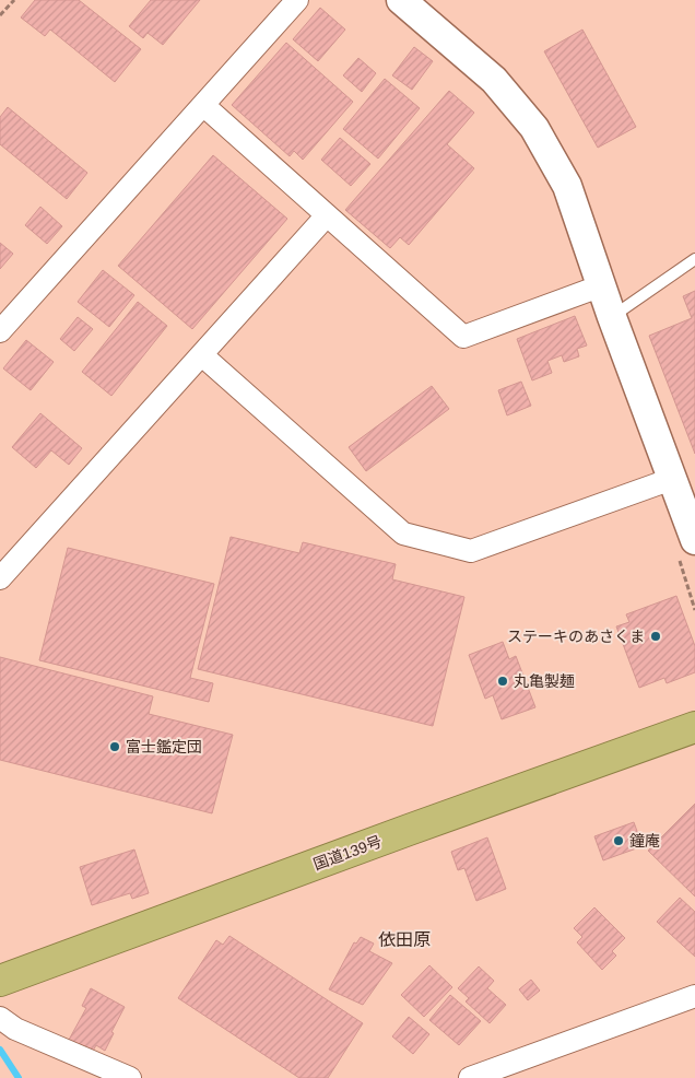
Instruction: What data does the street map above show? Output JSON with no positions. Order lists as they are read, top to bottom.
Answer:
{
  "streets": {
    "highway": ["国道139号"]
  },
  "districts": ["依田原"],
  "places": [
    "ステーキのあさくま",
    "丸亀製麺",
    "富士鑑定団",
    "鐘庵"
  ]
}
